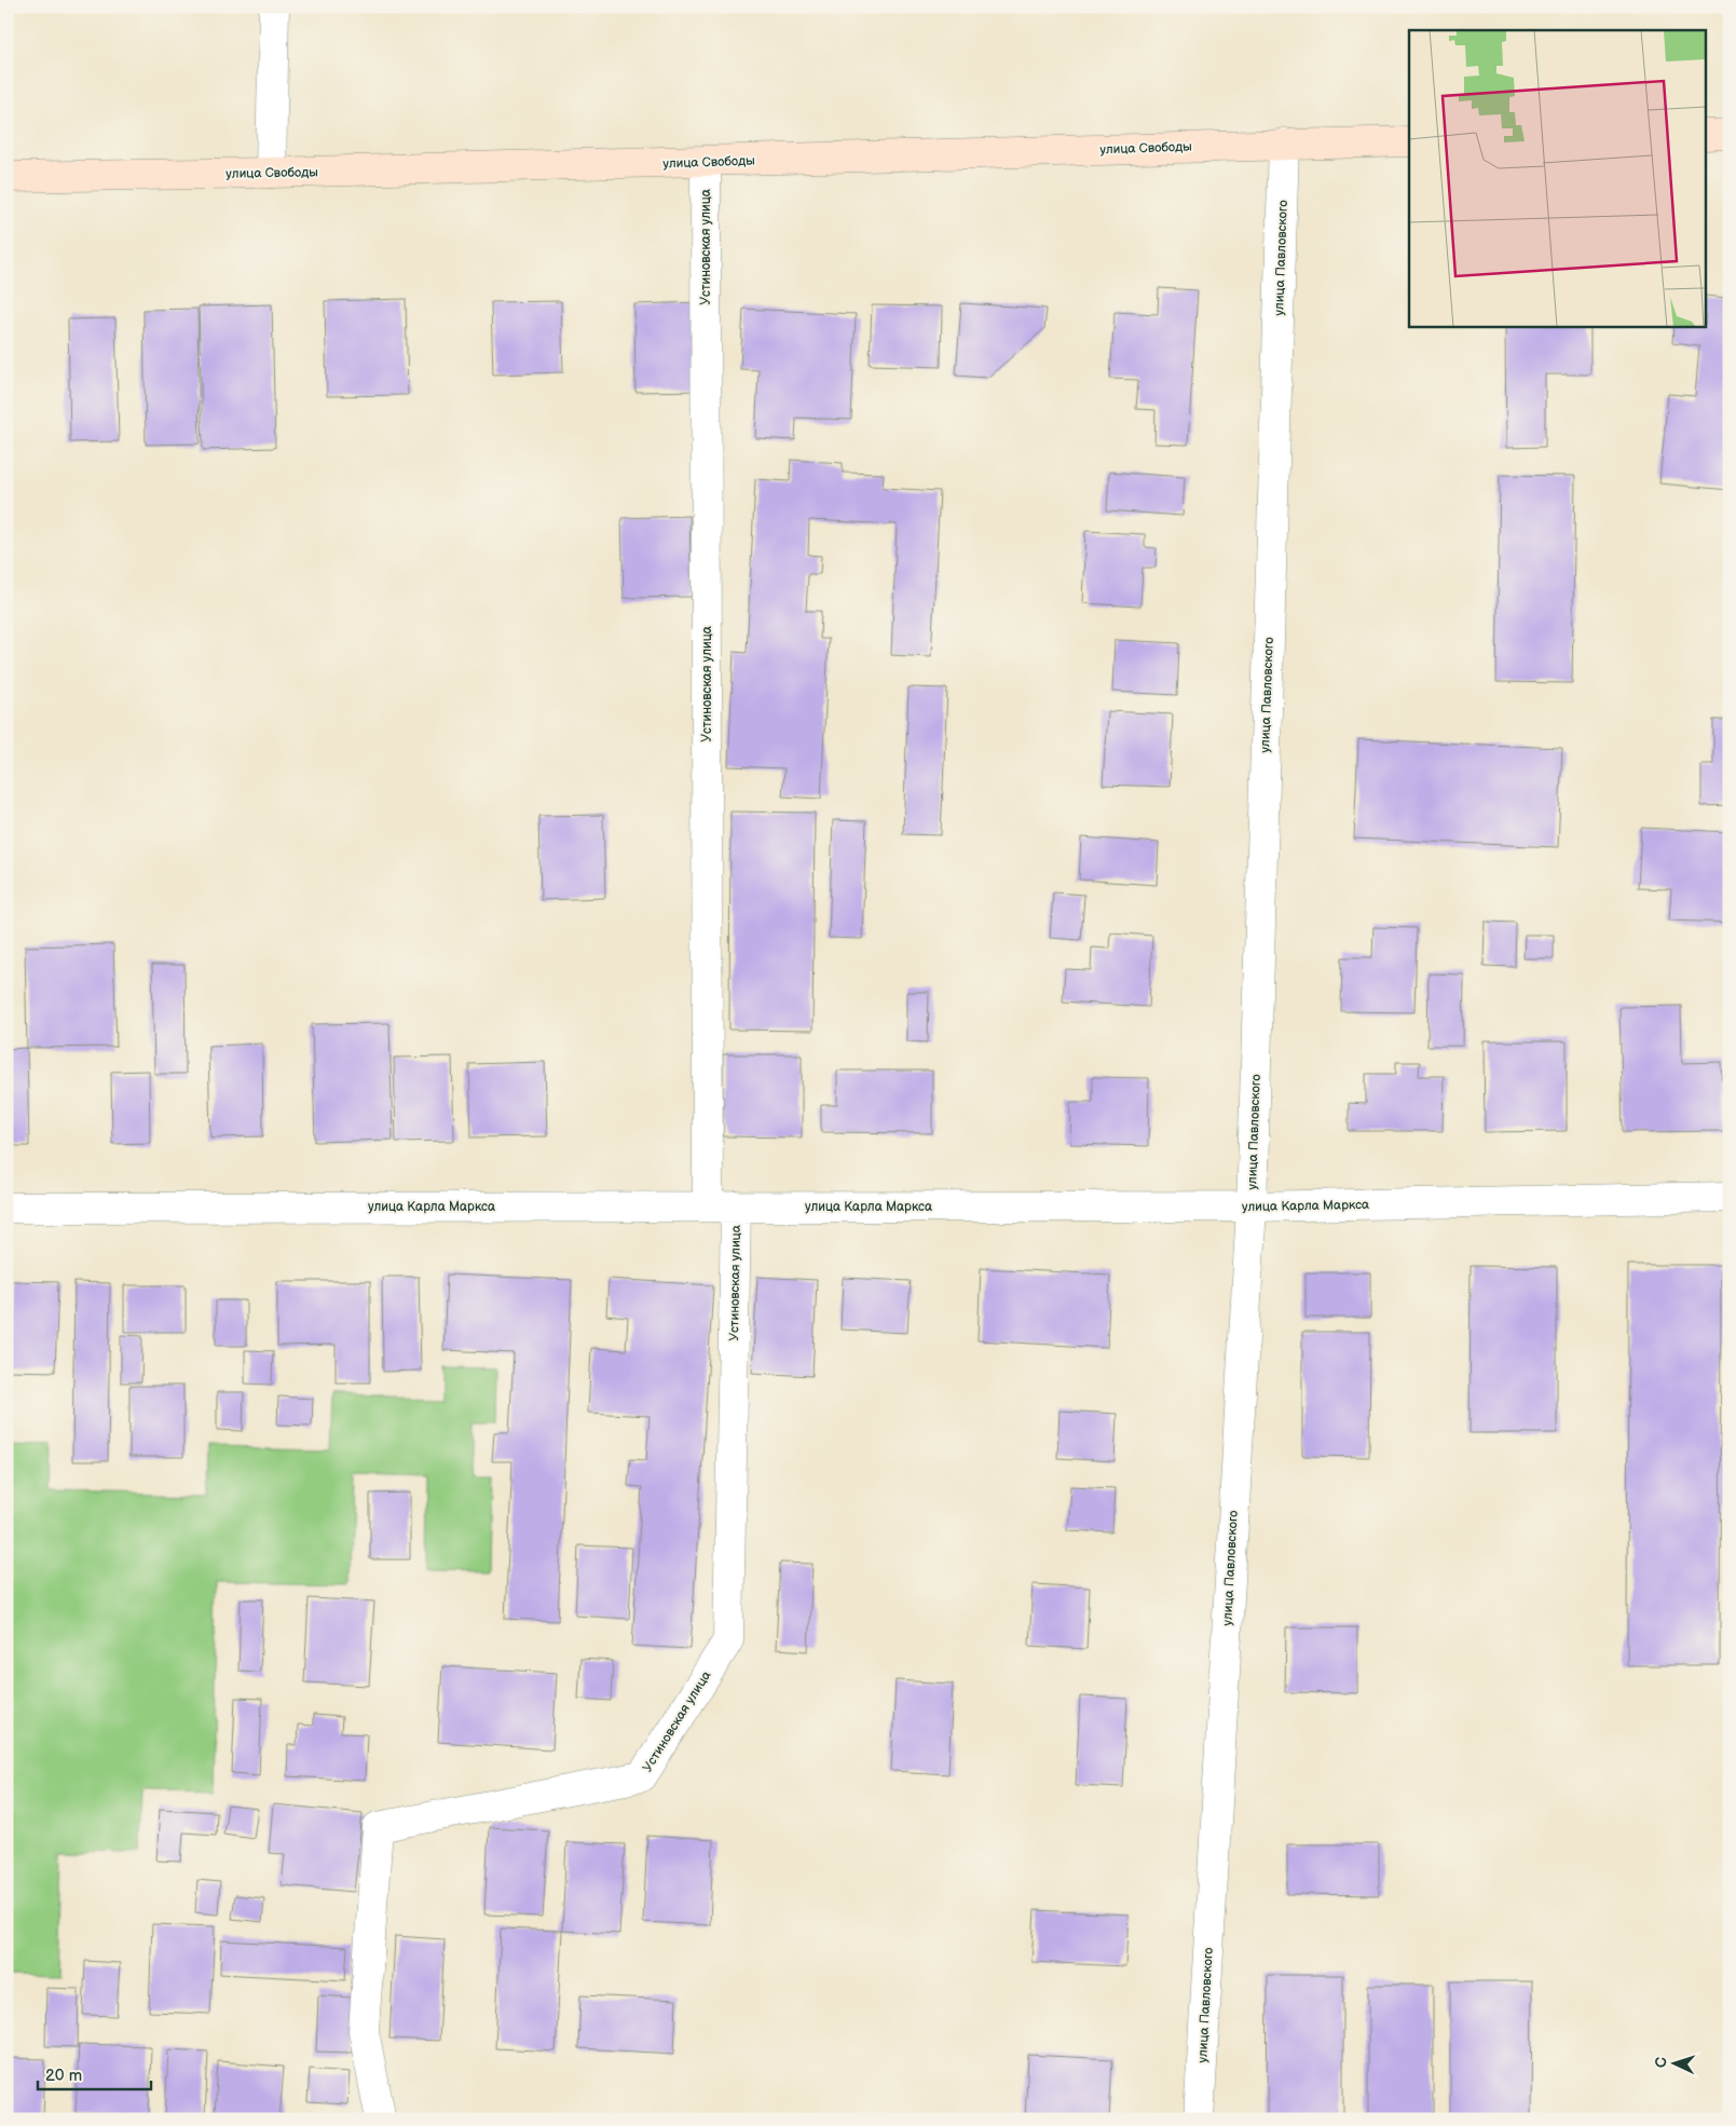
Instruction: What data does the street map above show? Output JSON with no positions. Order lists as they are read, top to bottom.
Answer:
{
  "streets": {
    "main road": ["улица Свободы"],
    "street": ["Устиновская улица", "улица Павловского", "улица Карла Маркса"]
  },
  "crossings": [
    ["улица Свободы", "Устиновская улица"],
    ["улица Свободы", "улица Павловского"],
    ["Устиновская улица", "улица Карла Маркса"],
    ["улица Павловского", "улица Карла Маркса"]
  ],
  "scale_bar": "20 m",
  "north": "left"
}
